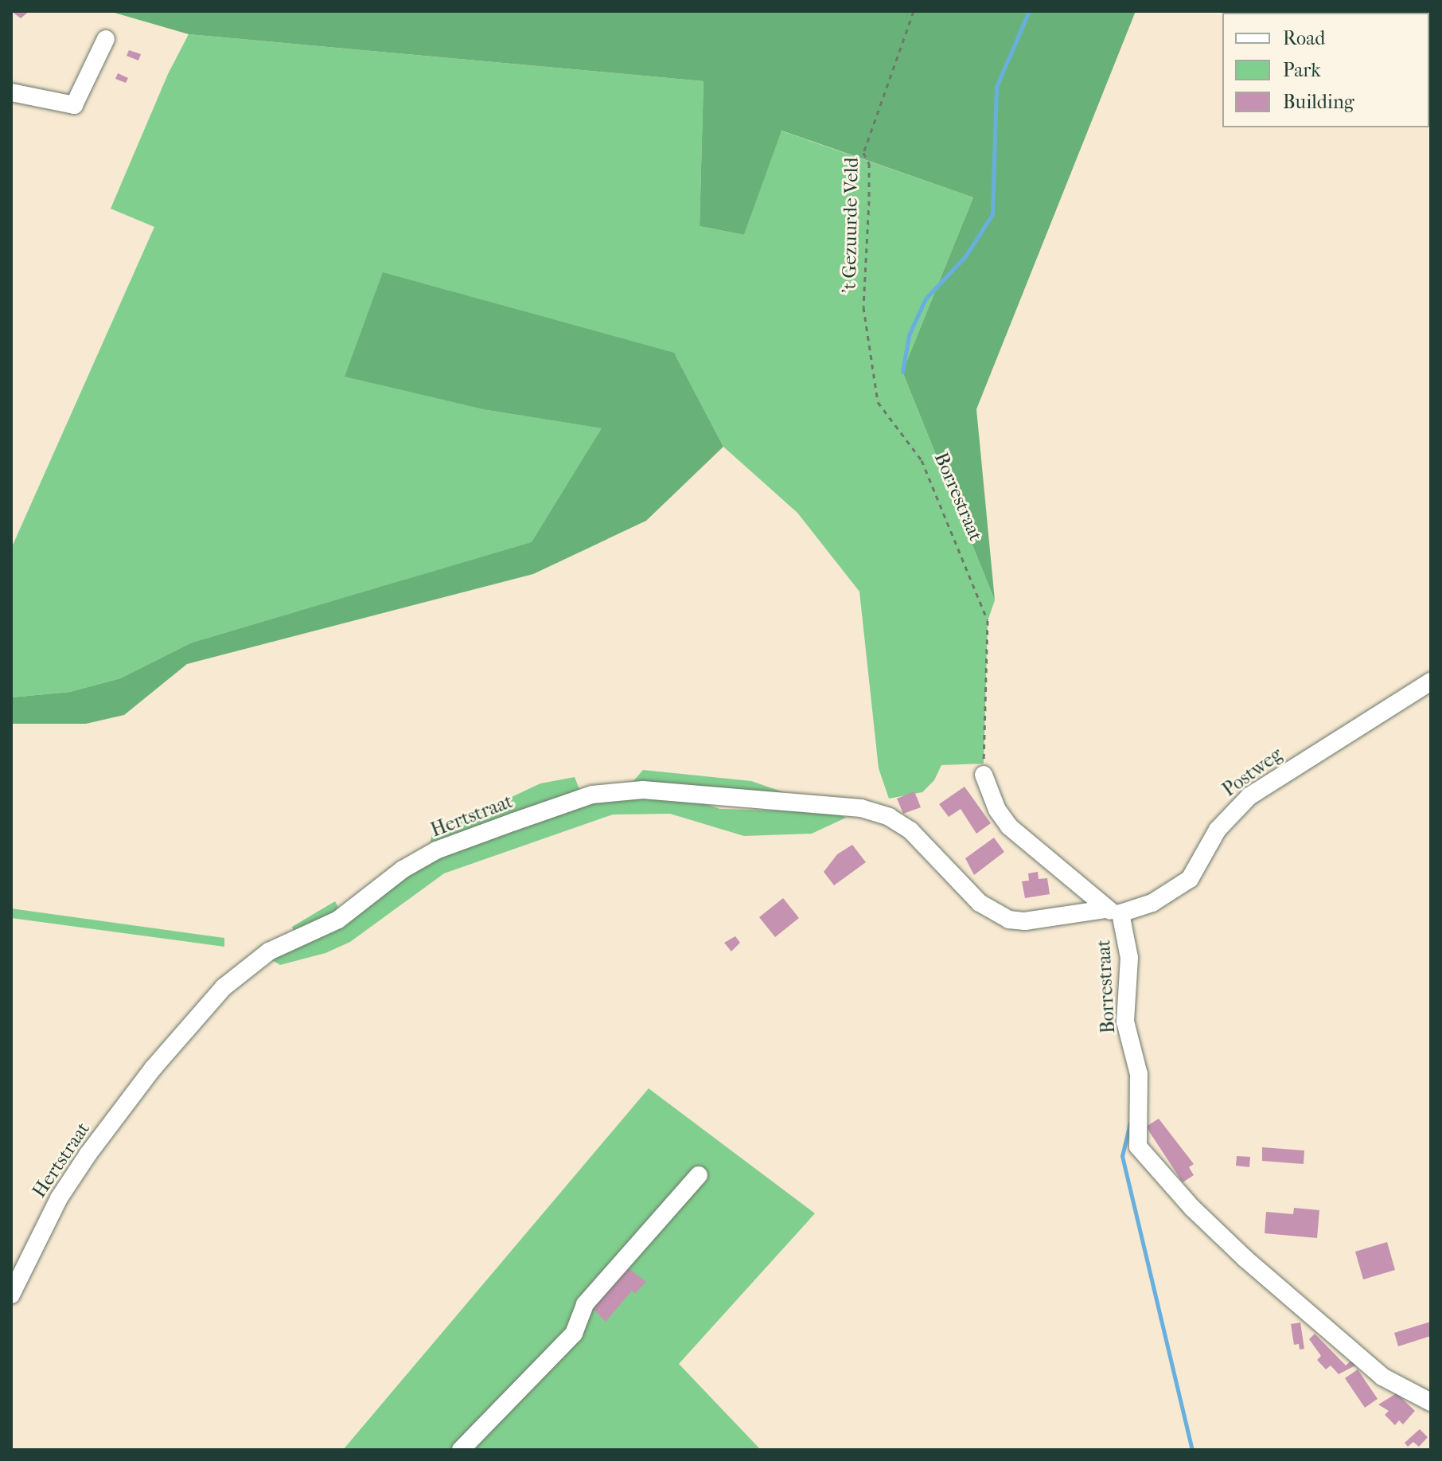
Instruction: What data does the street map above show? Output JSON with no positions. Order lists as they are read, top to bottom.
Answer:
{
  "streets": {
    "street": ["Borrestraat", "Postweg", "Hertstraat"],
    "path": ["'t Gezuurde Veld"]
  },
  "crossings": [
    ["'t Gezuurde Veld", "Borrestraat"],
    ["Borrestraat", "Postweg"],
    ["Borrestraat", "Hertstraat"],
    ["Postweg", "Hertstraat"]
  ],
  "legend": ["Road", "Park", "Building"]
}
